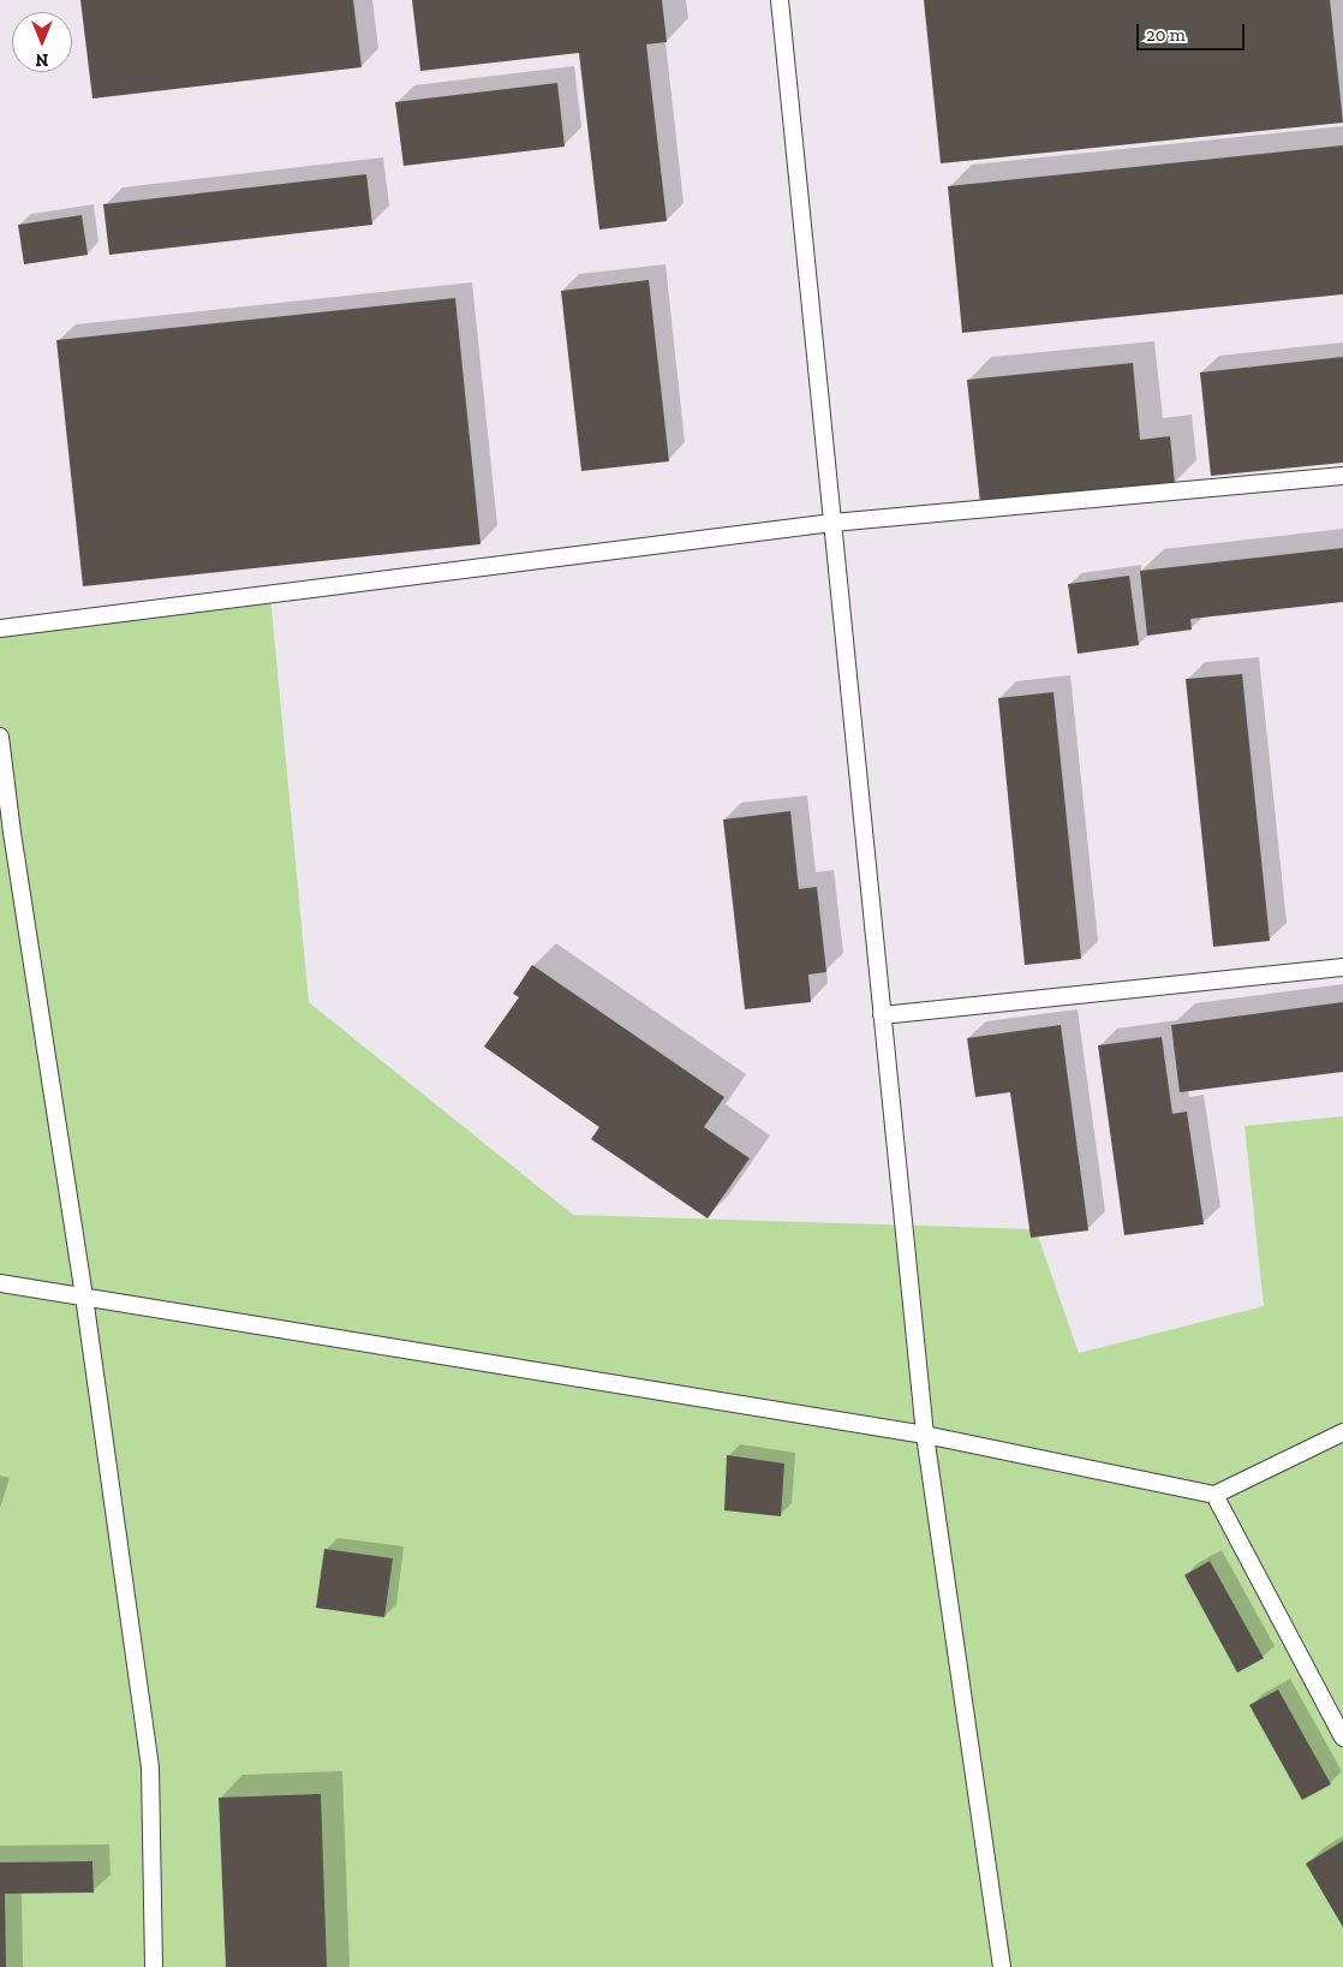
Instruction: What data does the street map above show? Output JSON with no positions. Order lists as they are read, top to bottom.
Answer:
{
  "scale_bar": "20 m",
  "north": "bottom"
}
